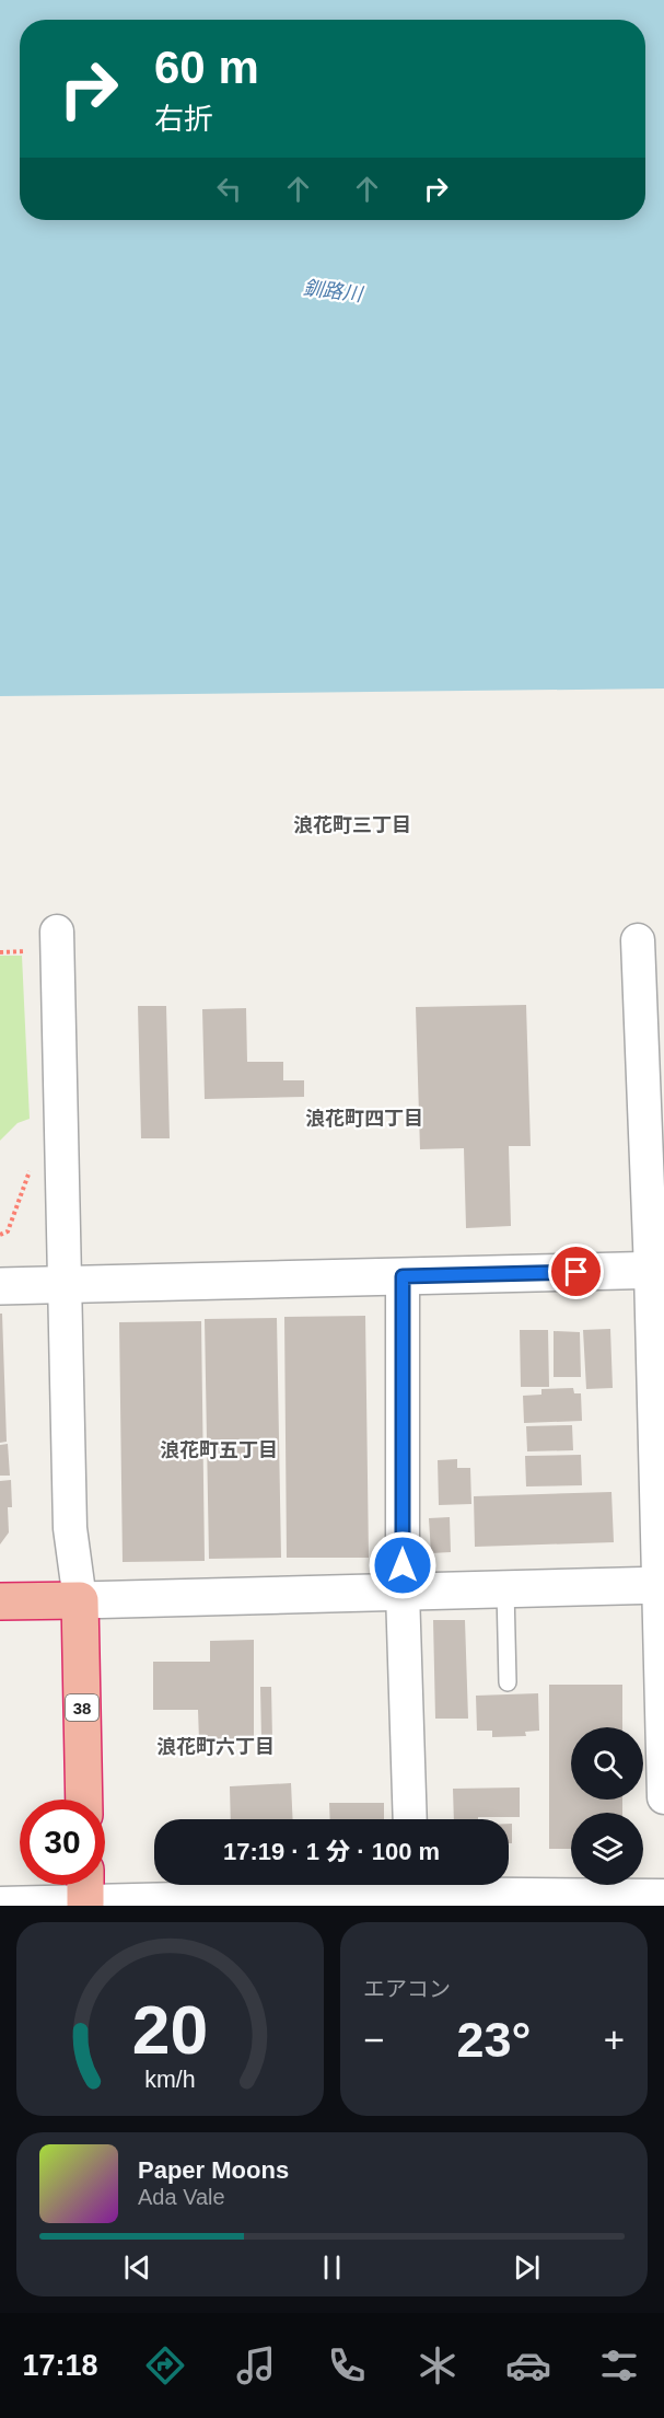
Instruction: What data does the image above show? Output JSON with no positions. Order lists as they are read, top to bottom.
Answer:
{
  "streets": {
    "highway": ["38"]
  },
  "districts": [
    "浪花町三丁目",
    "浪花町四丁目",
    "浪花町五丁目",
    "浪花町六丁目"
  ],
  "water": ["釧路川"],
  "page": {
    "turn": ["60 m", "右折"],
    "limit": "30",
    "trip": "17:19 · 1 分 · 100 m",
    "tile": "エアコン",
    "heat": ["−", "23°", "+"],
    "song": ["Paper Moons", "Ada Vale"],
    "tabs": "17:18",
    "gauge": ["20", "km/h"]
  }
}
